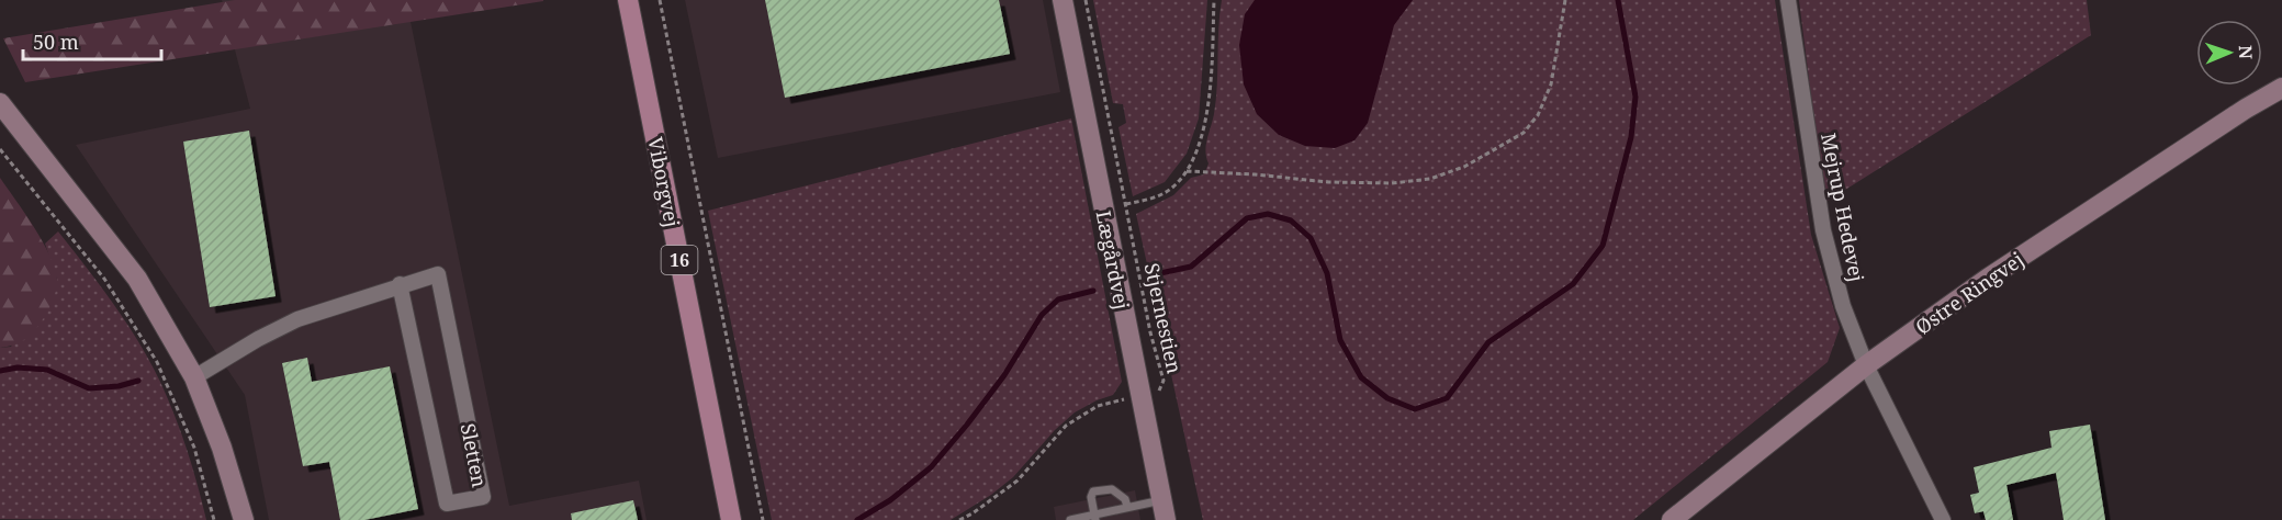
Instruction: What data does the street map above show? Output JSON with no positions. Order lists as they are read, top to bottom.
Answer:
{
  "streets": {
    "main road": ["Viborgvej", "16"],
    "street": [
      "Mejrup Hedevej",
      "Lægårdvej",
      "Østre Ringvej",
      "Sletten"
    ],
    "path": ["Stjernestien"]
  },
  "crossings": [
    ["Mejrup Hedevej", "Østre Ringvej"],
    ["Lægårdvej", "Stjernestien"]
  ],
  "scale_bar": "50 m",
  "north": "right"
}
